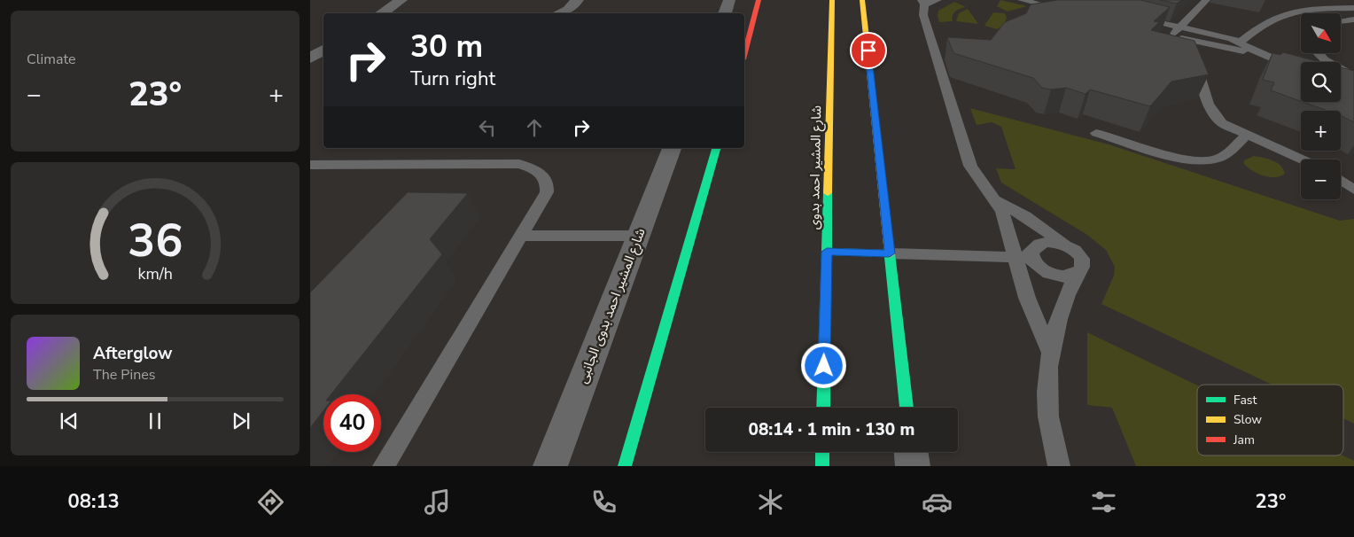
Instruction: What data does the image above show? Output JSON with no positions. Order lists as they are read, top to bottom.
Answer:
{
  "streets": {
    "street": ["شارع المشير احمد بدوى", "شارع المشير احمد بدوى الجانبى"]
  },
  "legend": ["Fast", "Slow", "Jam"],
  "north": "bottom right",
  "page": {
    "tile": "Climate",
    "map_buttons": ["+", "−"],
    "turn": ["30 m", "Turn right"],
    "heat": ["−", "23°", "+"],
    "song": ["Afterglow", "The Pines"],
    "limit": "40",
    "trip": "08:14 · 1 min · 130 m",
    "tabs": ["08:13", "23°"],
    "gauge": ["36", "km/h"]
  }
}
